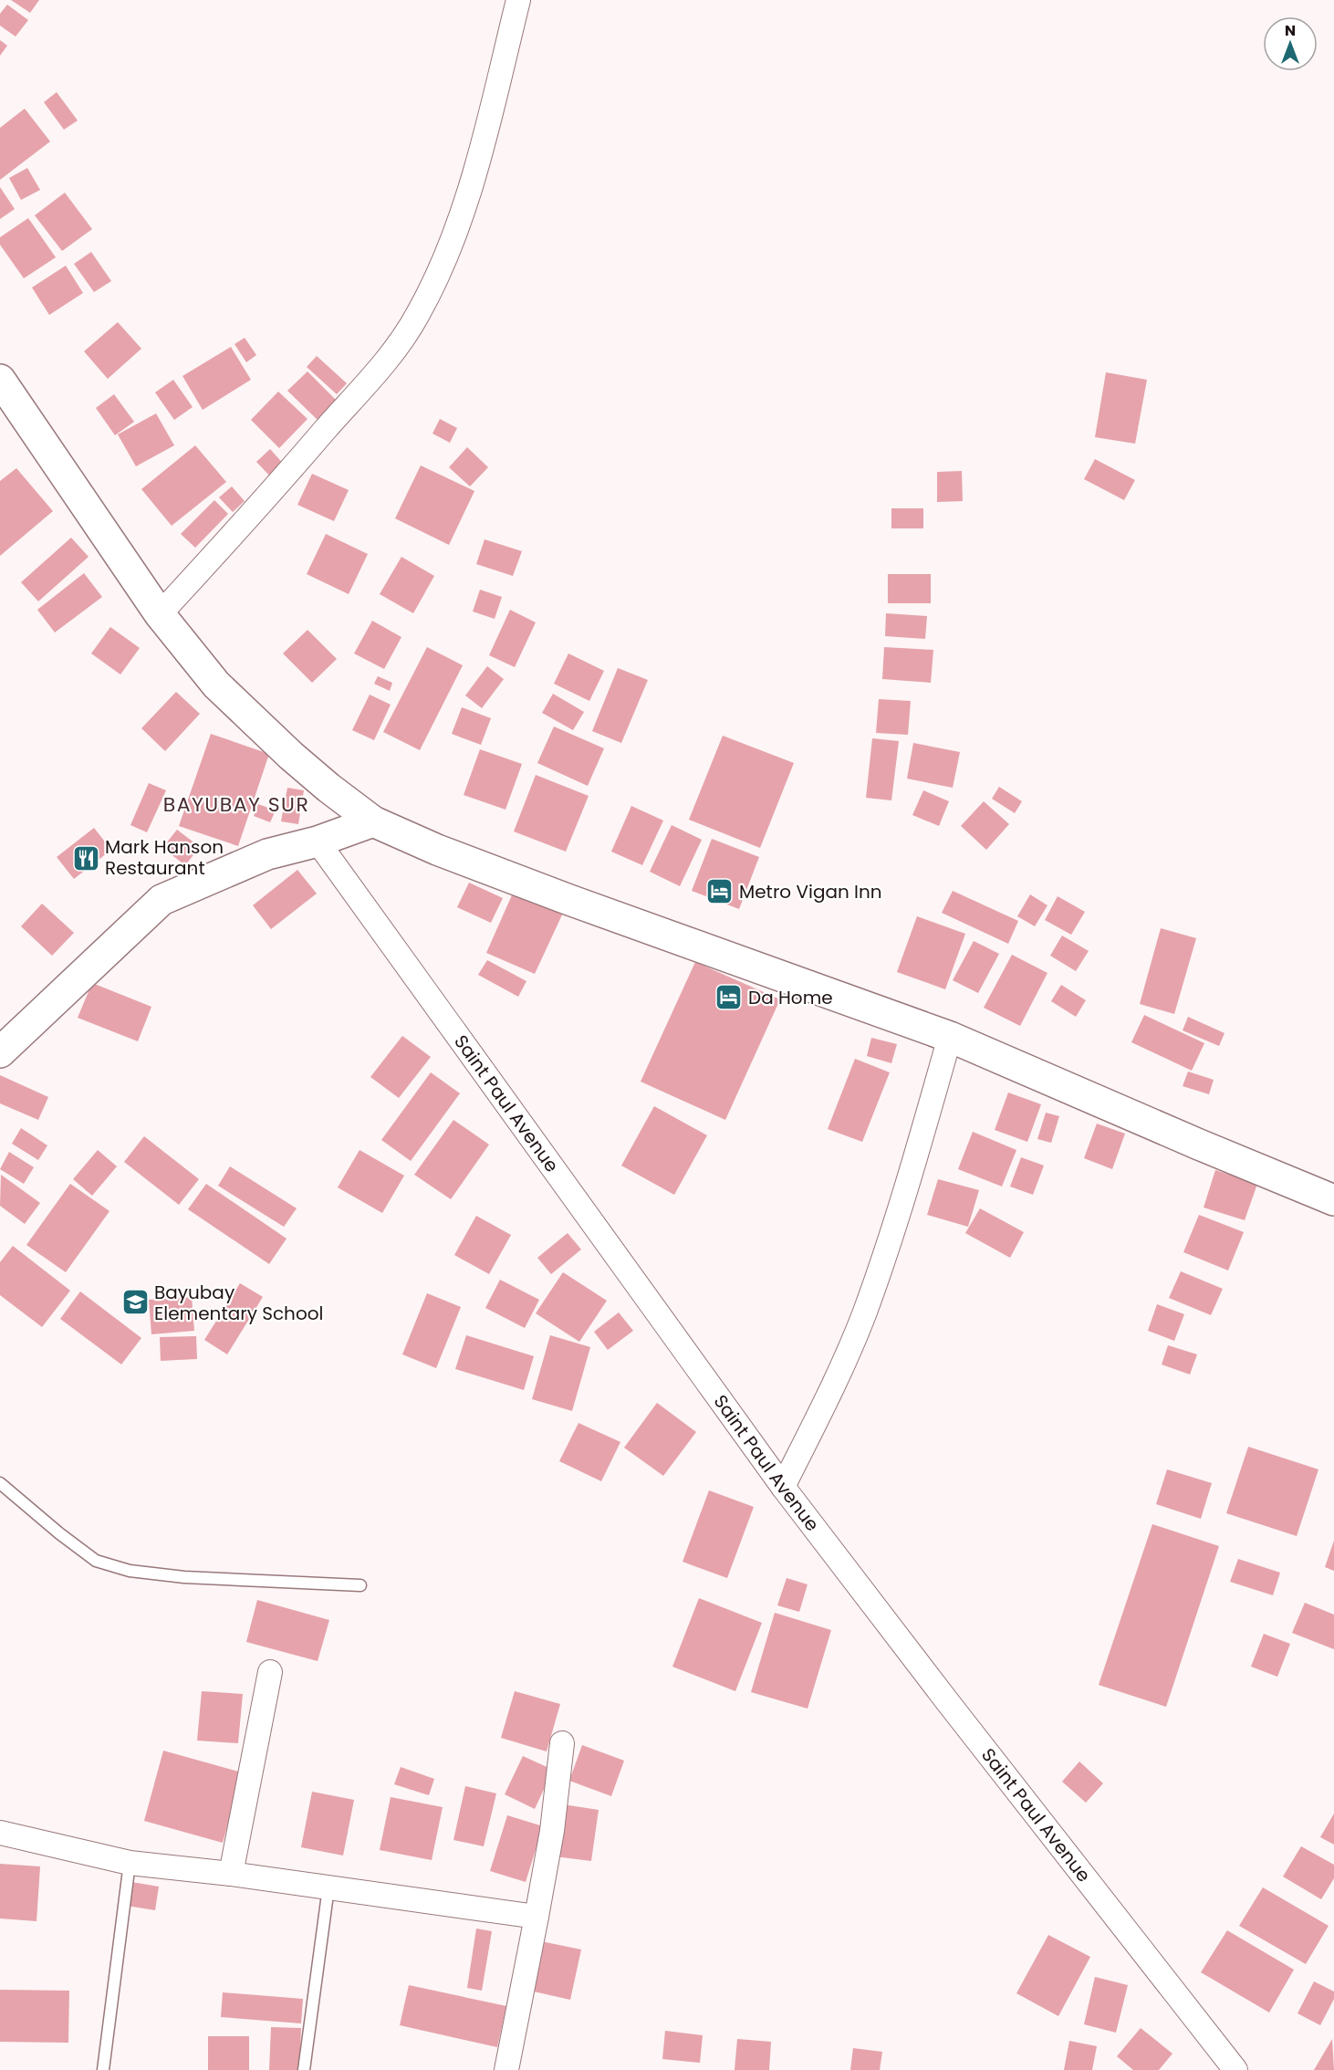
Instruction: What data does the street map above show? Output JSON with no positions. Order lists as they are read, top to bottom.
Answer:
{
  "streets": {
    "street": ["Saint Paul Avenue"]
  },
  "districts": ["BAYUBAY SUR"],
  "places": {
    "restaurant": ["Mark Hanson Restaurant"],
    "hotel": ["Metro Vigan Inn", "Da Home"],
    "school or university": ["Bayubay Elementary School"]
  },
  "north": "top"
}
